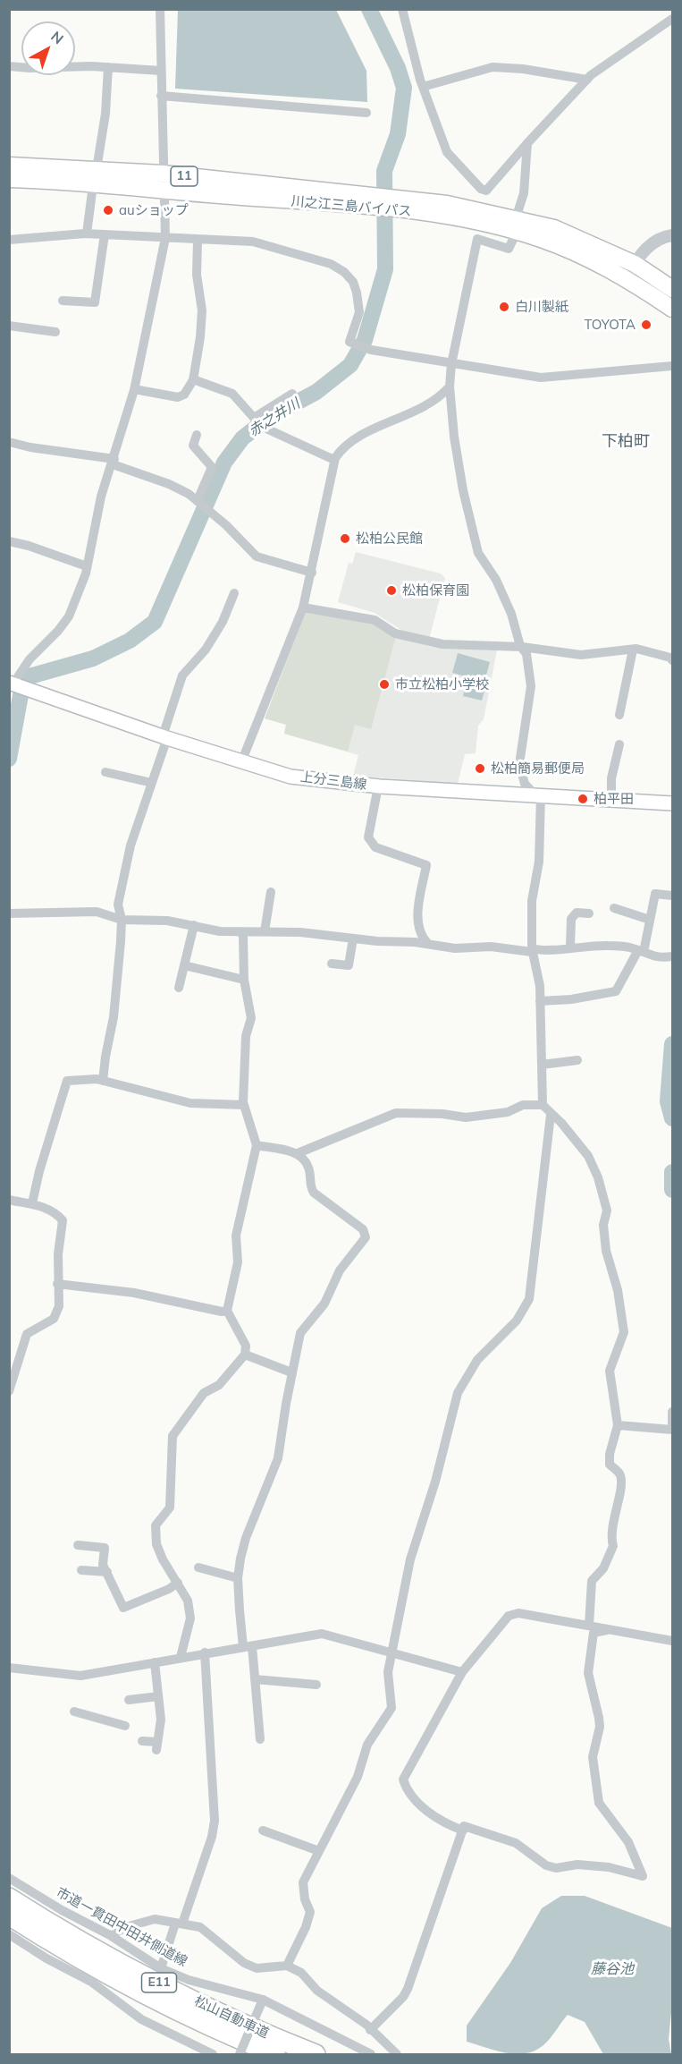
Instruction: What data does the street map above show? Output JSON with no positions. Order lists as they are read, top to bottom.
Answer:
{
  "streets": {
    "highway": [
      "11",
      "川之江三島バイパス",
      "E11",
      "松山自動車道"
    ],
    "main road": ["上分三島線"],
    "street": ["市道一貫田中田井側道線"]
  },
  "districts": ["下柏町"],
  "water": ["赤之井川", "藤谷池"],
  "places": [
    "auショップ",
    "白川製紙",
    "TOYOTA",
    "松柏公民館",
    "松柏保育園",
    "市立松柏小学校",
    "松柏簡易郵便局",
    "柏平田"
  ],
  "north": "top right"
}
